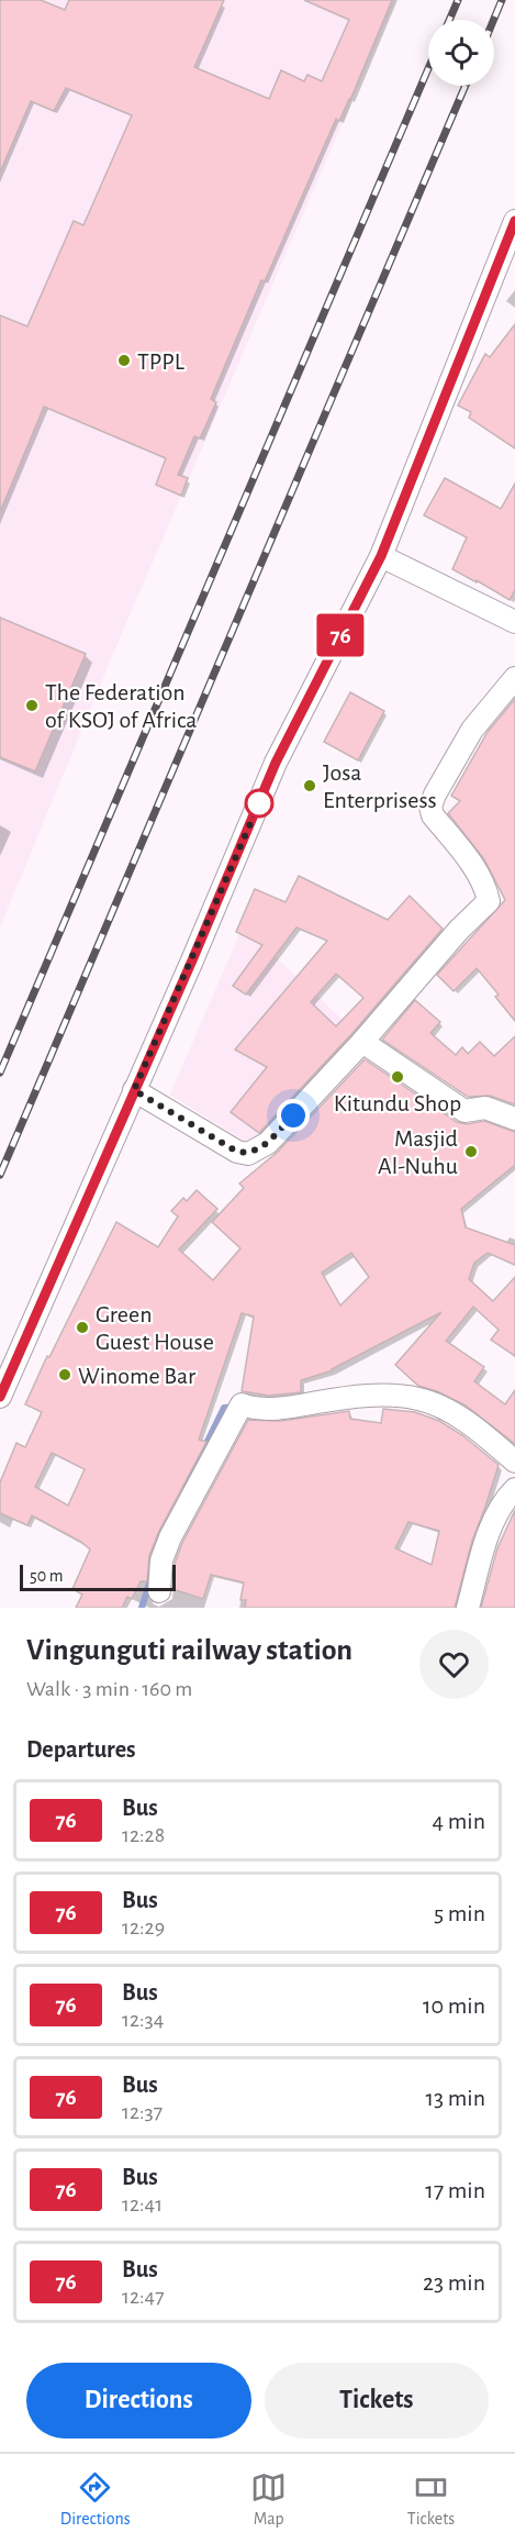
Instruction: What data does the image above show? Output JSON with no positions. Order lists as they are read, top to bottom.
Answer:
{
  "places": [
    "TPPL",
    "The Federation of KSOJ of Africa",
    "Josa Enterprisess",
    "Kitundu Shop",
    "Masjid Al-Nuhu",
    "Green Guest House",
    "Winome Bar"
  ],
  "lines": ["bus line 76"],
  "scale_bar": "50 m",
  "page": {
    "on_map": "76",
    "scale": "50 m",
    "heading": [
      ["Vingunguti railway station", "Walk · 3 min · 160 m"],
      "Departures"
    ],
    "list": [
      {
        "mark": "76",
        "name": "Bus",
        "note": "12:28",
        "value": "4 min"
      },
      {
        "mark": "76",
        "name": "Bus",
        "note": "12:29",
        "value": "5 min"
      },
      {
        "mark": "76",
        "name": "Bus",
        "note": "12:34",
        "value": "10 min"
      },
      {
        "mark": "76",
        "name": "Bus",
        "note": "12:37",
        "value": "13 min"
      },
      {
        "mark": "76",
        "name": "Bus",
        "note": "12:41",
        "value": "17 min"
      },
      {
        "mark": "76",
        "name": "Bus",
        "note": "12:47",
        "value": "23 min"
      }
    ],
    "buttons": ["Directions", "Tickets"],
    "tabs": ["Directions", "Map", "Tickets"]
  }
}
